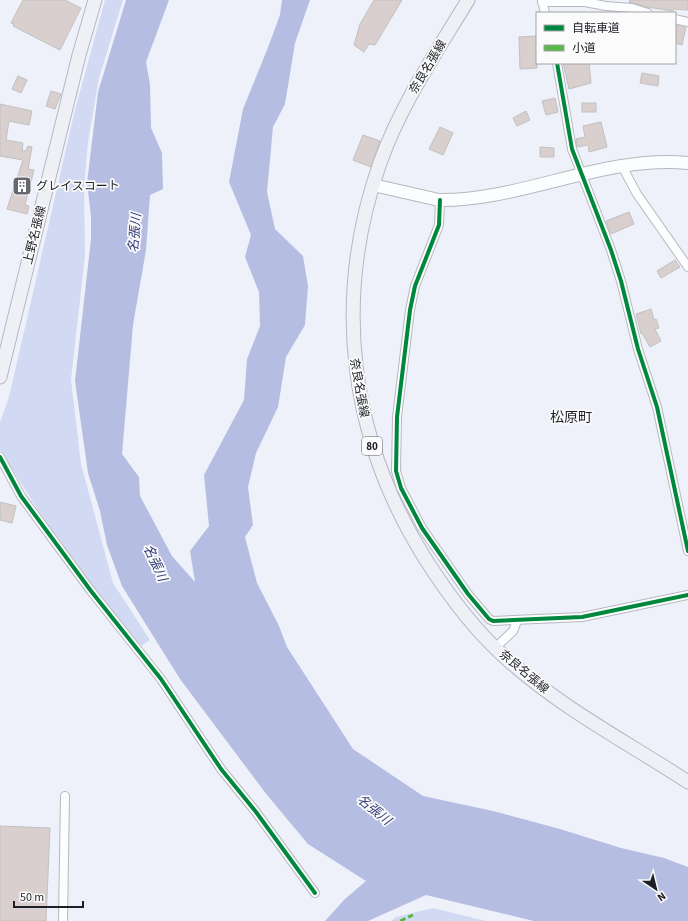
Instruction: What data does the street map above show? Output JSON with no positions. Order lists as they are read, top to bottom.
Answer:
{
  "streets": {
    "main road": ["奈良名張線", "上野名張線", "80"]
  },
  "districts": ["松原町"],
  "water": ["名張川"],
  "places": {
    "building": ["グレイスコート"]
  },
  "legend": ["自転車道", "小道"],
  "scale_bar": "50 m",
  "north": "bottom right"
}
